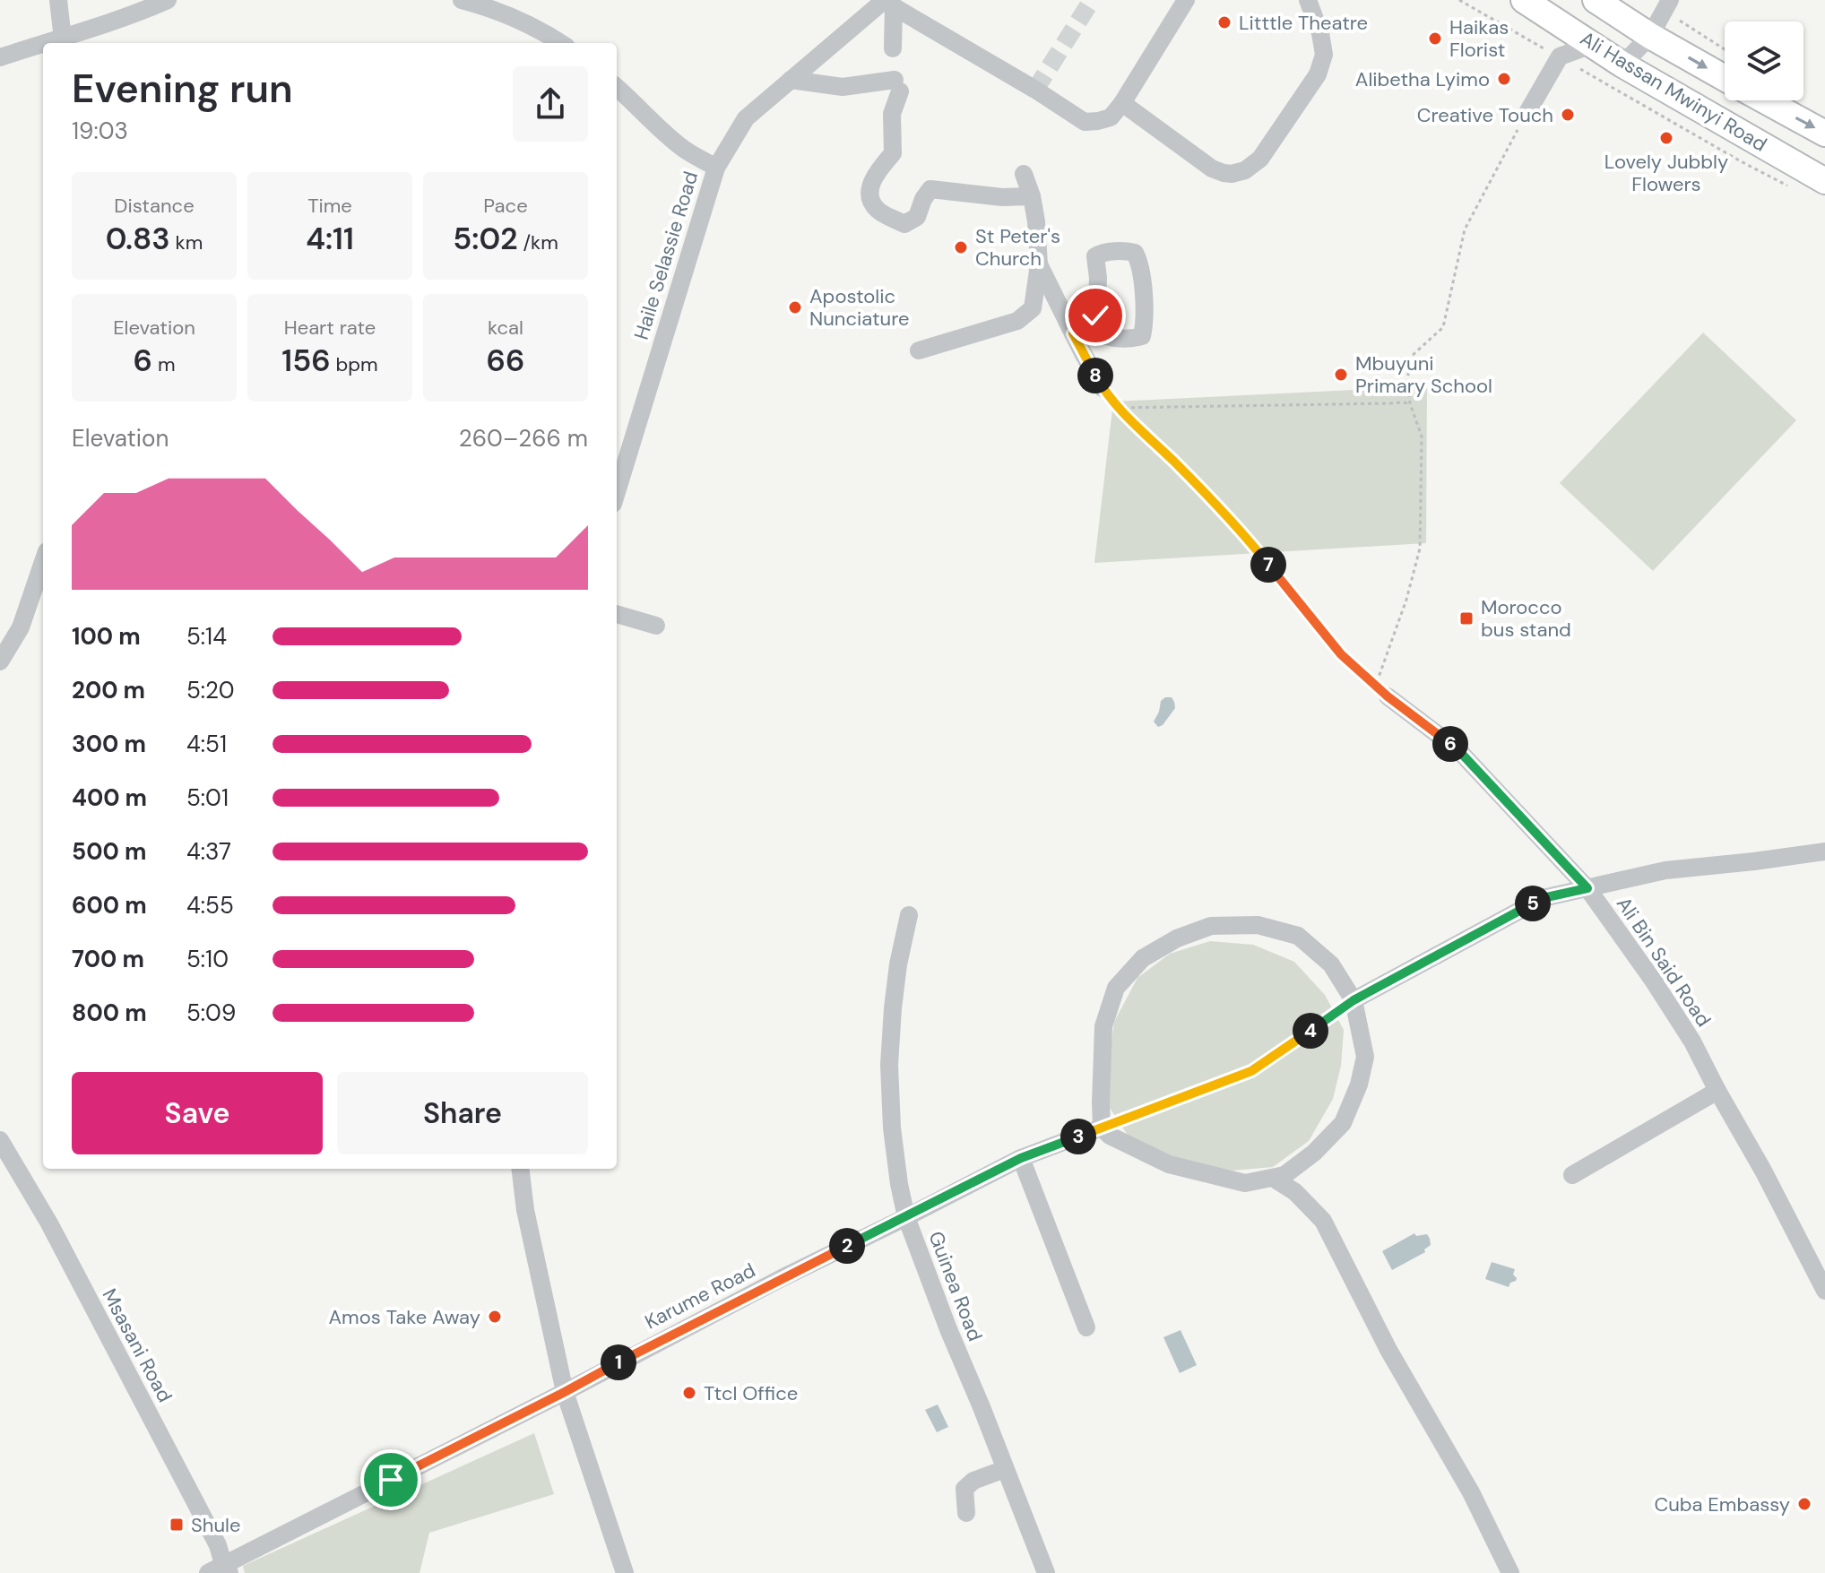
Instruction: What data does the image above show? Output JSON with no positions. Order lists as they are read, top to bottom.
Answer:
{
  "streets": {
    "highway": ["Ali Hassan Mwinyi Road"],
    "street": [
      "Haile Selassie Road",
      "Ali Bin Said Road",
      "Guinea Road",
      "Karume Road",
      "Msasani Road"
    ]
  },
  "crossings": [
    ["Guinea Road", "Karume Road"],
    ["Karume Road", "Msasani Road"]
  ],
  "places": {
    "other": [
      "Litttle Theatre",
      "Haikas Florist",
      "Alibetha Lyimo",
      "Creative Touch",
      "Lovely Jubbly Flowers",
      "St Peter's Church",
      "Apostolic Nunciature",
      "Mbuyuni Primary School",
      "Amos Take Away",
      "Ttcl Office",
      "Cuba Embassy"
    ],
    "transit": ["Morocco bus stand", "Shule"]
  },
  "page": {
    "heading": ["Evening run", "19:03"],
    "stats": [
      ["Distance", "0.83 km"],
      ["Time", "4:11"],
      ["Pace", "5:02 /km"],
      ["Elevation", "6 m"],
      ["Heart rate", "156 bpm"],
      ["kcal", "66"]
    ],
    "pins": [
      "8",
      "7",
      "6",
      "5",
      "4",
      "3",
      "2",
      "1"
    ],
    "chart": ["Elevation", "260–266 m"],
    "list": [
      {
        "name": "100 m",
        "note": "5:14"
      },
      {
        "name": "200 m",
        "note": "5:20"
      },
      {
        "name": "300 m",
        "note": "4:51"
      },
      {
        "name": "400 m",
        "note": "5:01"
      },
      {
        "name": "500 m",
        "note": "4:37"
      },
      {
        "name": "600 m",
        "note": "4:55"
      },
      {
        "name": "700 m",
        "note": "5:10"
      },
      {
        "name": "800 m",
        "note": "5:09"
      }
    ],
    "buttons": ["Save", "Share"]
  }
}
